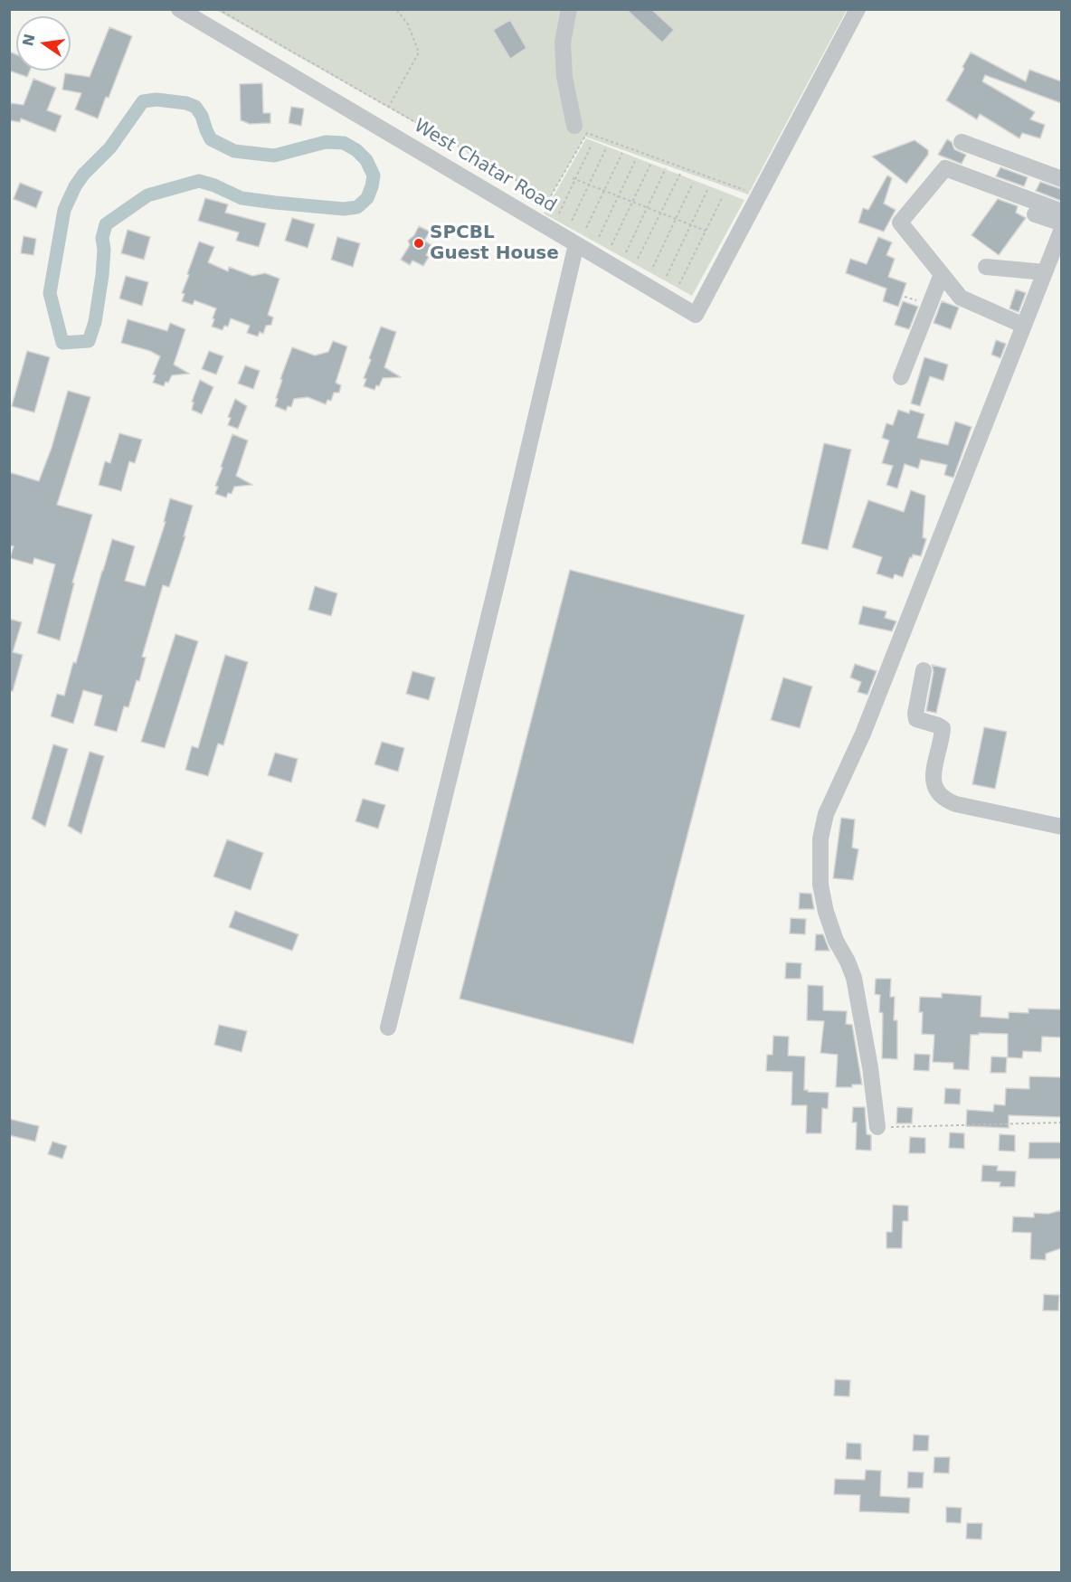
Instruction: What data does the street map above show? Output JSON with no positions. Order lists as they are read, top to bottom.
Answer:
{
  "streets": {
    "street": ["West Chatar Road"]
  },
  "places": ["SPCBL Guest House"],
  "north": "left"
}
